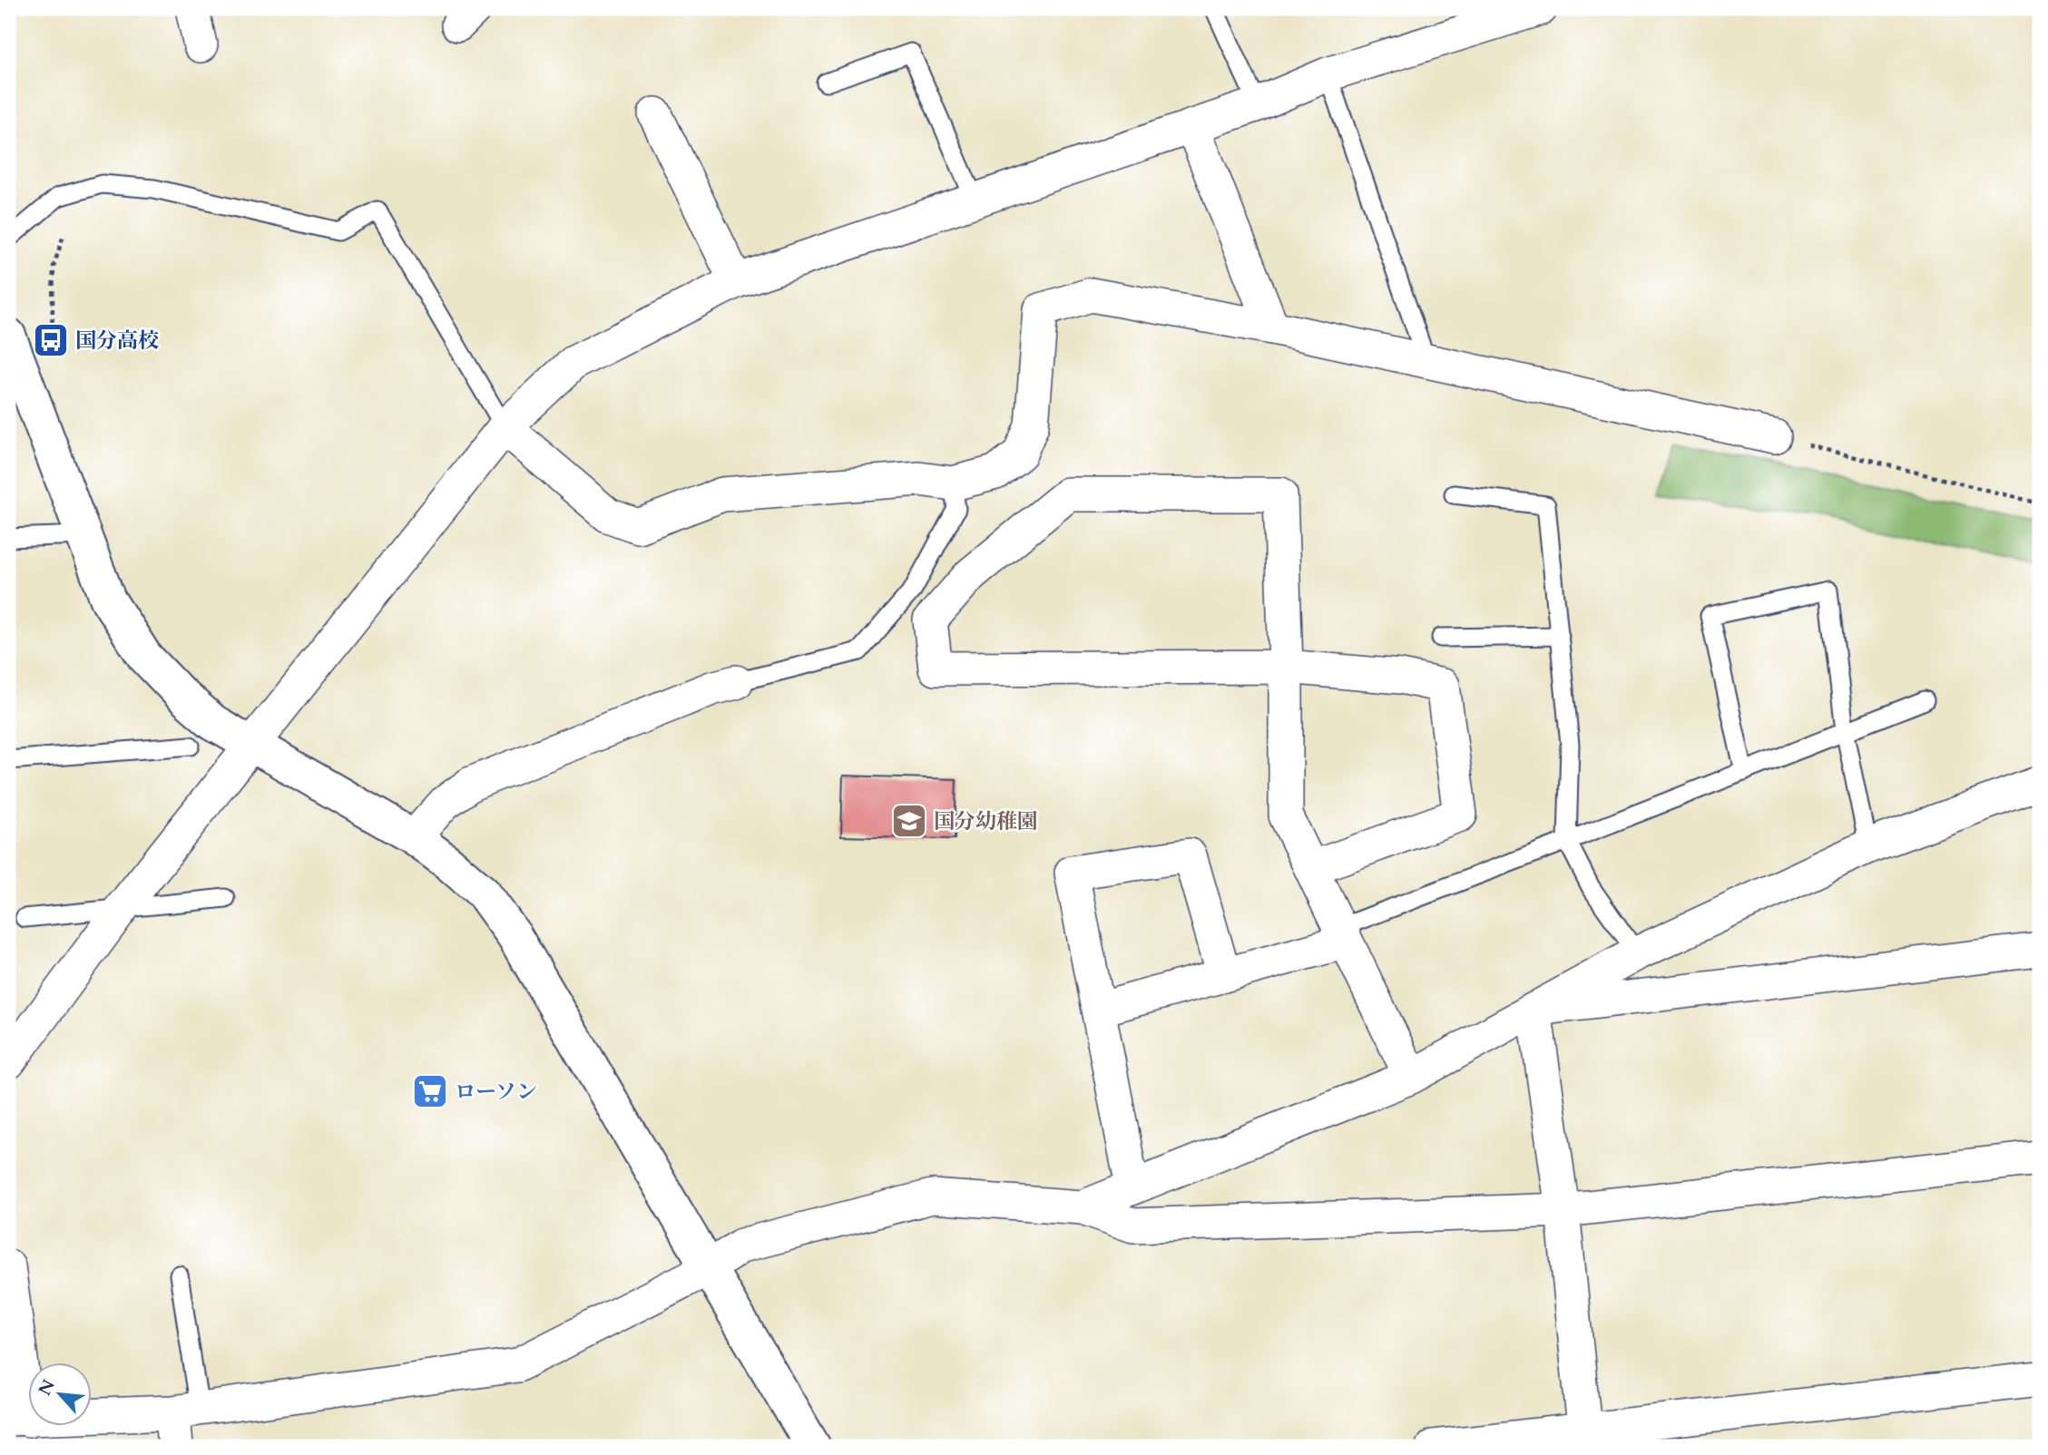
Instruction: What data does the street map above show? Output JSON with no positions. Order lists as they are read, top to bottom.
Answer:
{
  "places": {
    "bus stop": ["国分高校"],
    "school or university": ["国分幼稚園"],
    "supermarket": ["ローソン"]
  },
  "north": "top left"
}
